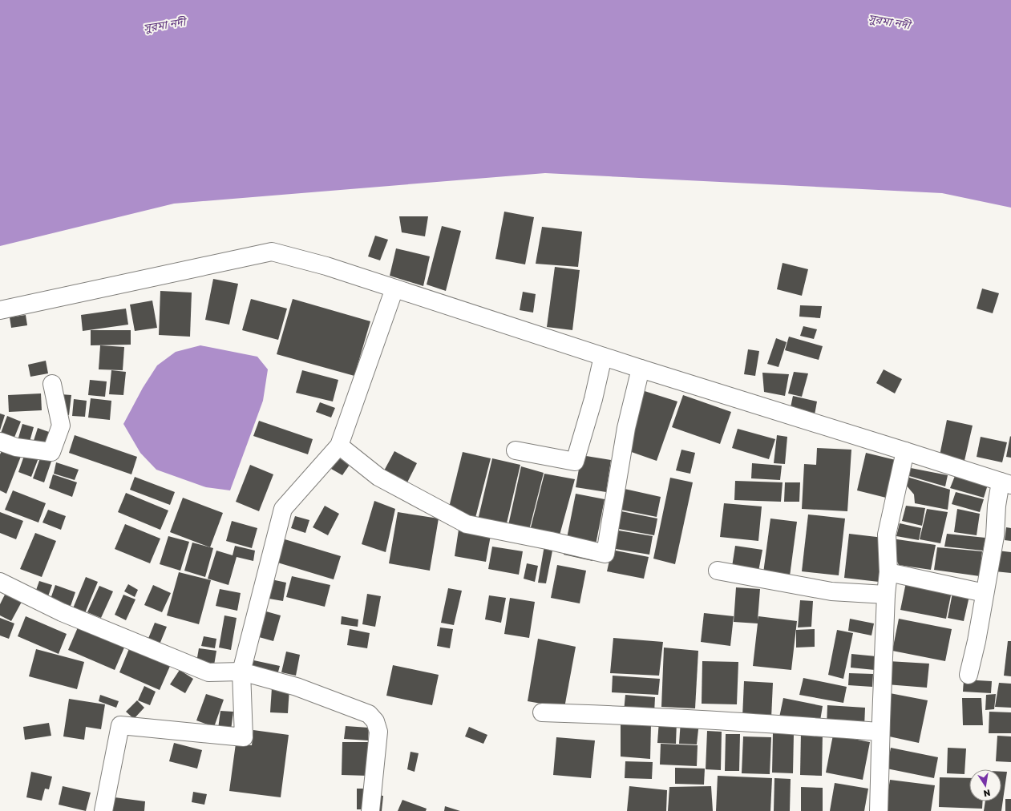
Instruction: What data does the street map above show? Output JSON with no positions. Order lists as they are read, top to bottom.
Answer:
{
  "water": ["সুরমা নদী"],
  "north": "bottom"
}
